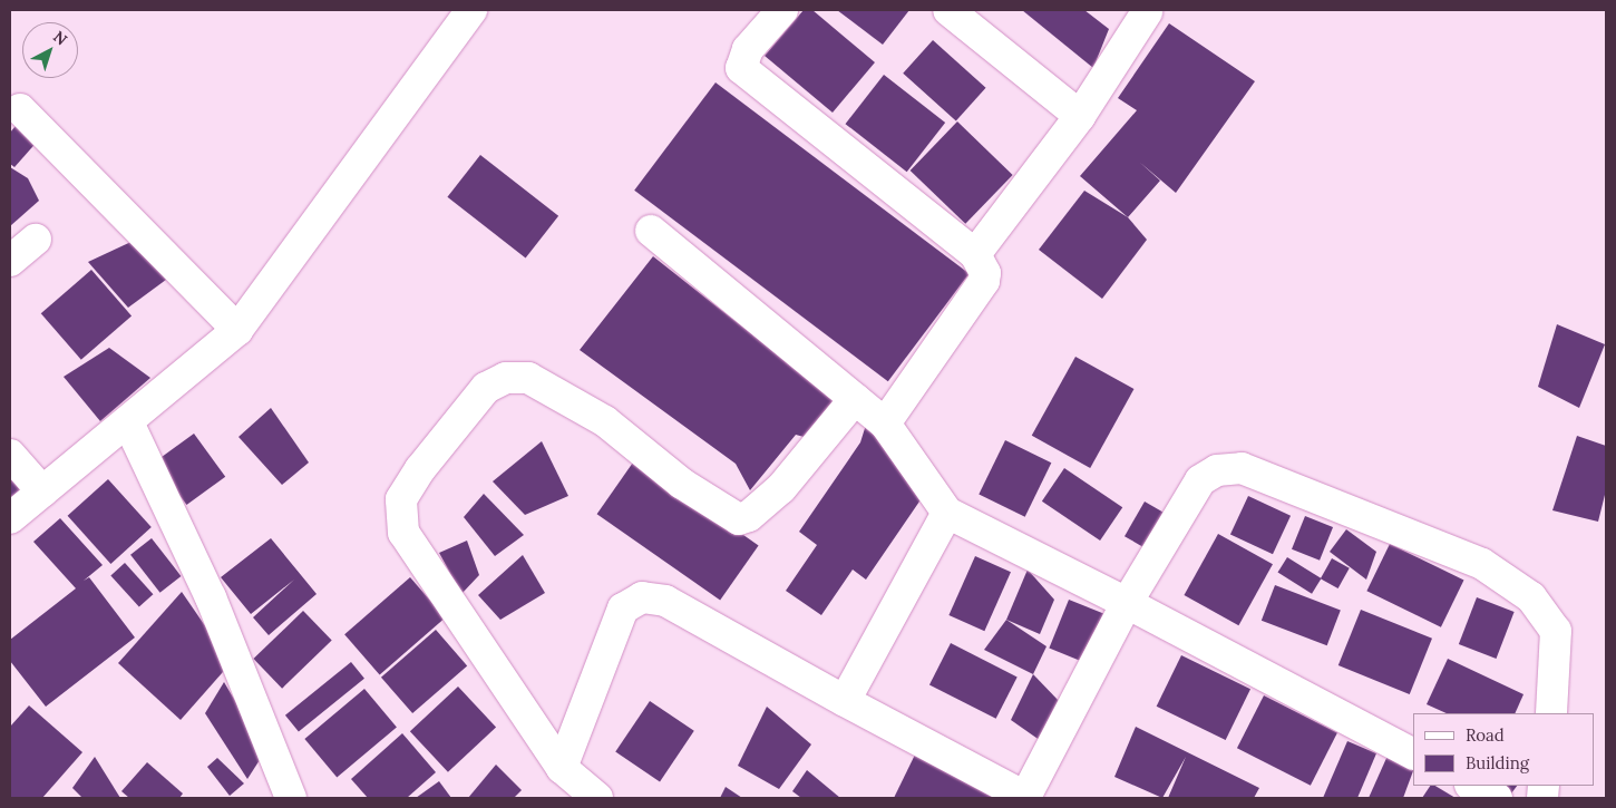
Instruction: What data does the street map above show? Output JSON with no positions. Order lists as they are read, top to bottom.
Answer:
{
  "legend": ["Road", "Building"],
  "north": "top right"
}
